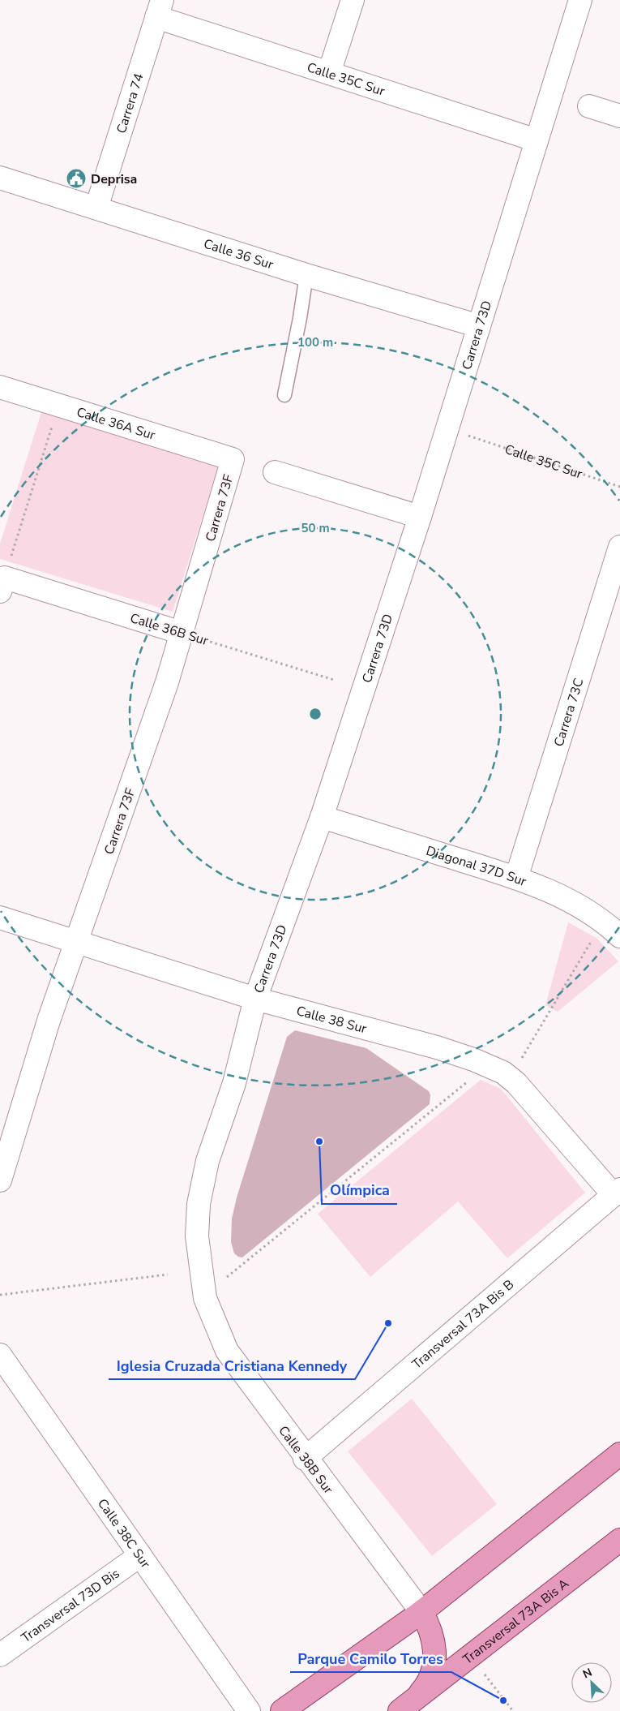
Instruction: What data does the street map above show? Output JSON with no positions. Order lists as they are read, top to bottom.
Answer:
{
  "streets": {
    "main road": ["Transversal 73A Bis A"],
    "street": [
      "Calle 35C Sur",
      "Carrera 74",
      "Calle 36 Sur",
      "Carrera 73D",
      "Calle 36A Sur",
      "Carrera 73F",
      "Calle 36B Sur",
      "Carrera 73C",
      "Diagonal 37D Sur",
      "Calle 38 Sur",
      "Transversal 73A Bis B",
      "Calle 38B Sur",
      "Calle 38C Sur",
      "Transversal 73D Bis"
    ]
  },
  "crossings": [
    ["Calle 35C Sur", "Carrera 74"],
    ["Calle 35C Sur", "Carrera 73D"],
    ["Carrera 74", "Calle 36 Sur"],
    ["Calle 36 Sur", "Carrera 73D"],
    ["Carrera 73D", "Diagonal 37D Sur"],
    ["Carrera 73D", "Calle 38 Sur"],
    ["Carrera 73D", "Calle 38B Sur"],
    ["Calle 36A Sur", "Carrera 73F"],
    ["Carrera 73F", "Calle 36B Sur"],
    ["Carrera 73F", "Calle 38 Sur"],
    ["Carrera 73C", "Diagonal 37D Sur"],
    ["Calle 38 Sur", "Transversal 73A Bis B"],
    ["Transversal 73A Bis B", "Calle 38B Sur"],
    ["Calle 38C Sur", "Transversal 73D Bis"]
  ],
  "places": {
    "public building": ["Deprisa"],
    "other": ["Olímpica", "Iglesia Cruzada Cristiana Kennedy", "Parque Camilo Torres"]
  },
  "north": "top left",
  "rings": ["100 m", "50 m"]
}
